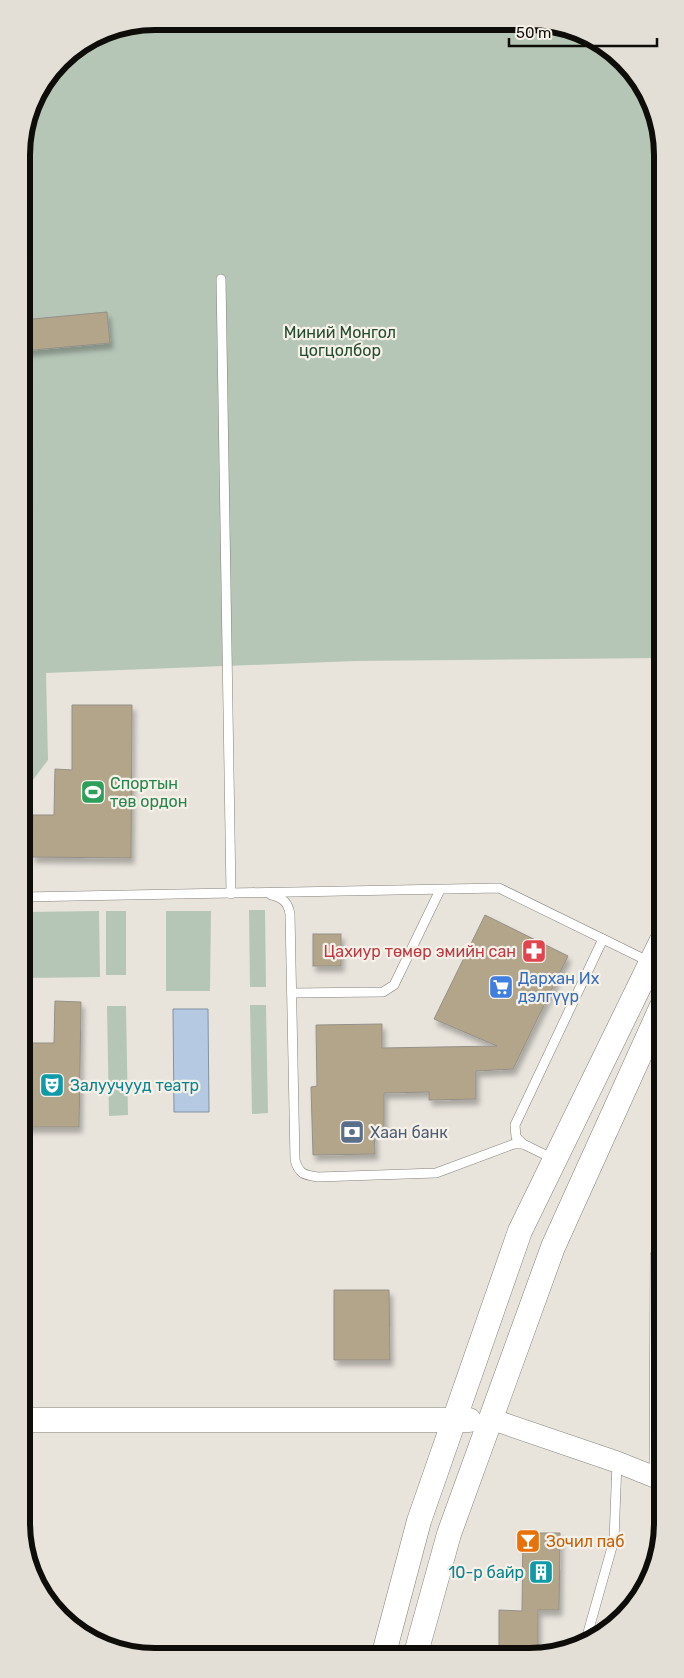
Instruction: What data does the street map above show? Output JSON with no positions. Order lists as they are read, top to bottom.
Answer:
{
  "parks": ["Миний Монгол цогцолбор"],
  "places": {
    "sports": ["Спортын төв ордон"],
    "pharmacy": ["Цахиур төмөр эмийн сан"],
    "supermarket": ["Дархан Их дэлгүүр"],
    "theatre": ["Залуучууд театр"],
    "bank": ["Хаан банк"],
    "bar": ["Зочил паб"],
    "building": ["10-р байр"]
  },
  "scale_bar": "50 m"
}
